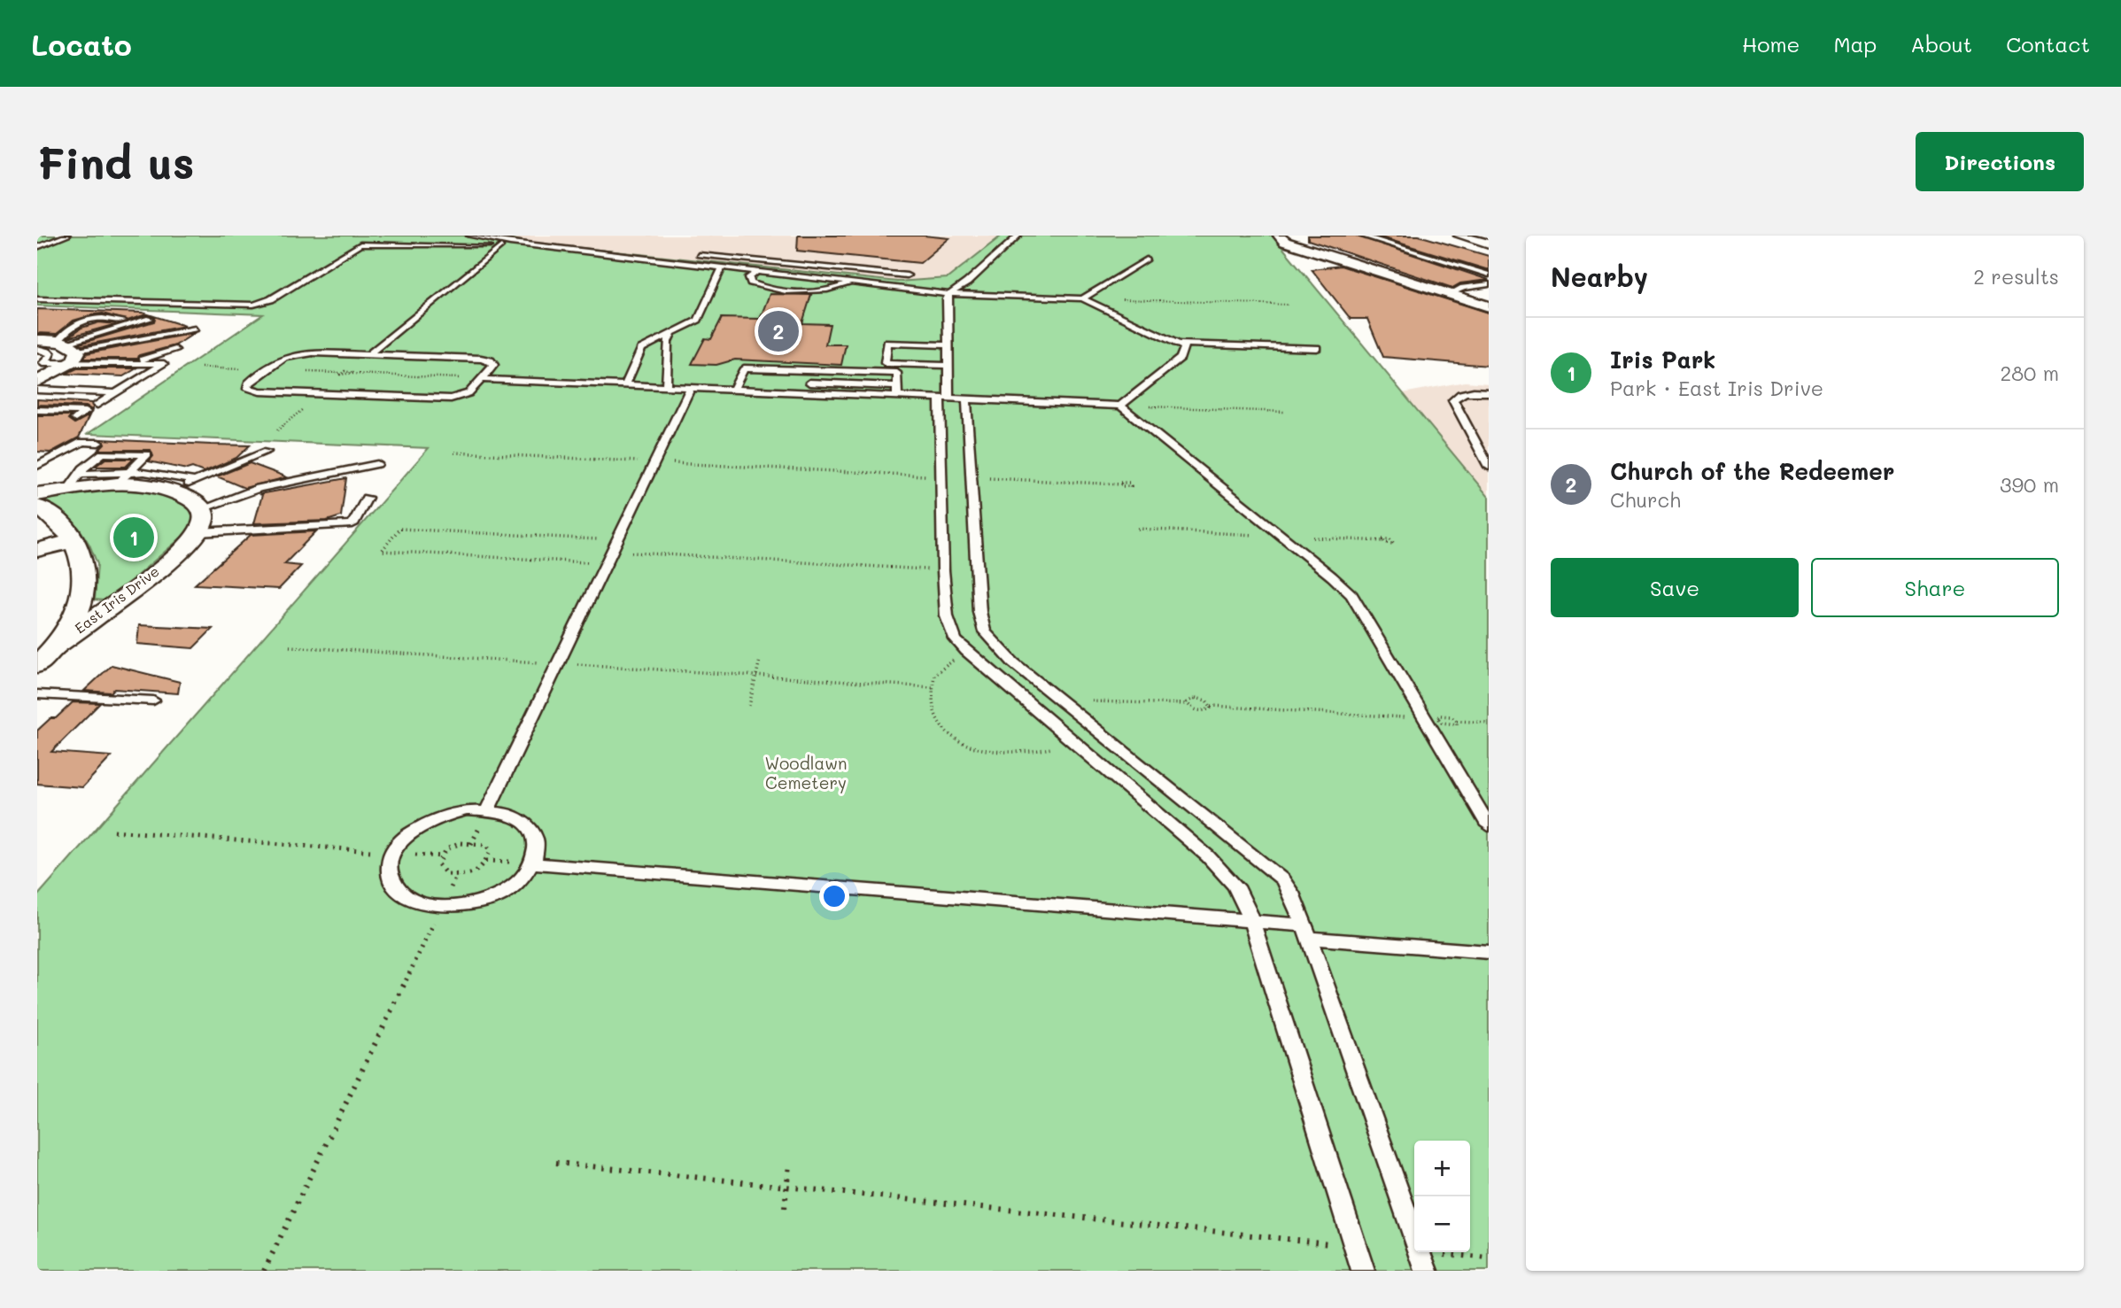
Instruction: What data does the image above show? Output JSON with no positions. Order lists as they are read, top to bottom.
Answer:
{
  "streets": {
    "street": ["East Iris Drive"]
  },
  "parks": ["Woodlawn Cemetery"],
  "page": {
    "header": "Locato",
    "nav": [
      "Home",
      "Map",
      "About",
      "Contact"
    ],
    "buttons": [
      "Directions",
      ["Save", "Share"]
    ],
    "title": "Find us",
    "heading": ["Nearby", "2 results"],
    "pins": ["2", "1"],
    "list": [
      {
        "mark": "1",
        "name": "Iris Park",
        "note": "Park · East Iris Drive",
        "value": "280 m"
      },
      {
        "mark": "2",
        "name": "Church of the Redeemer",
        "note": "Church",
        "value": "390 m"
      }
    ],
    "map_buttons": ["+", "−"]
  }
}
